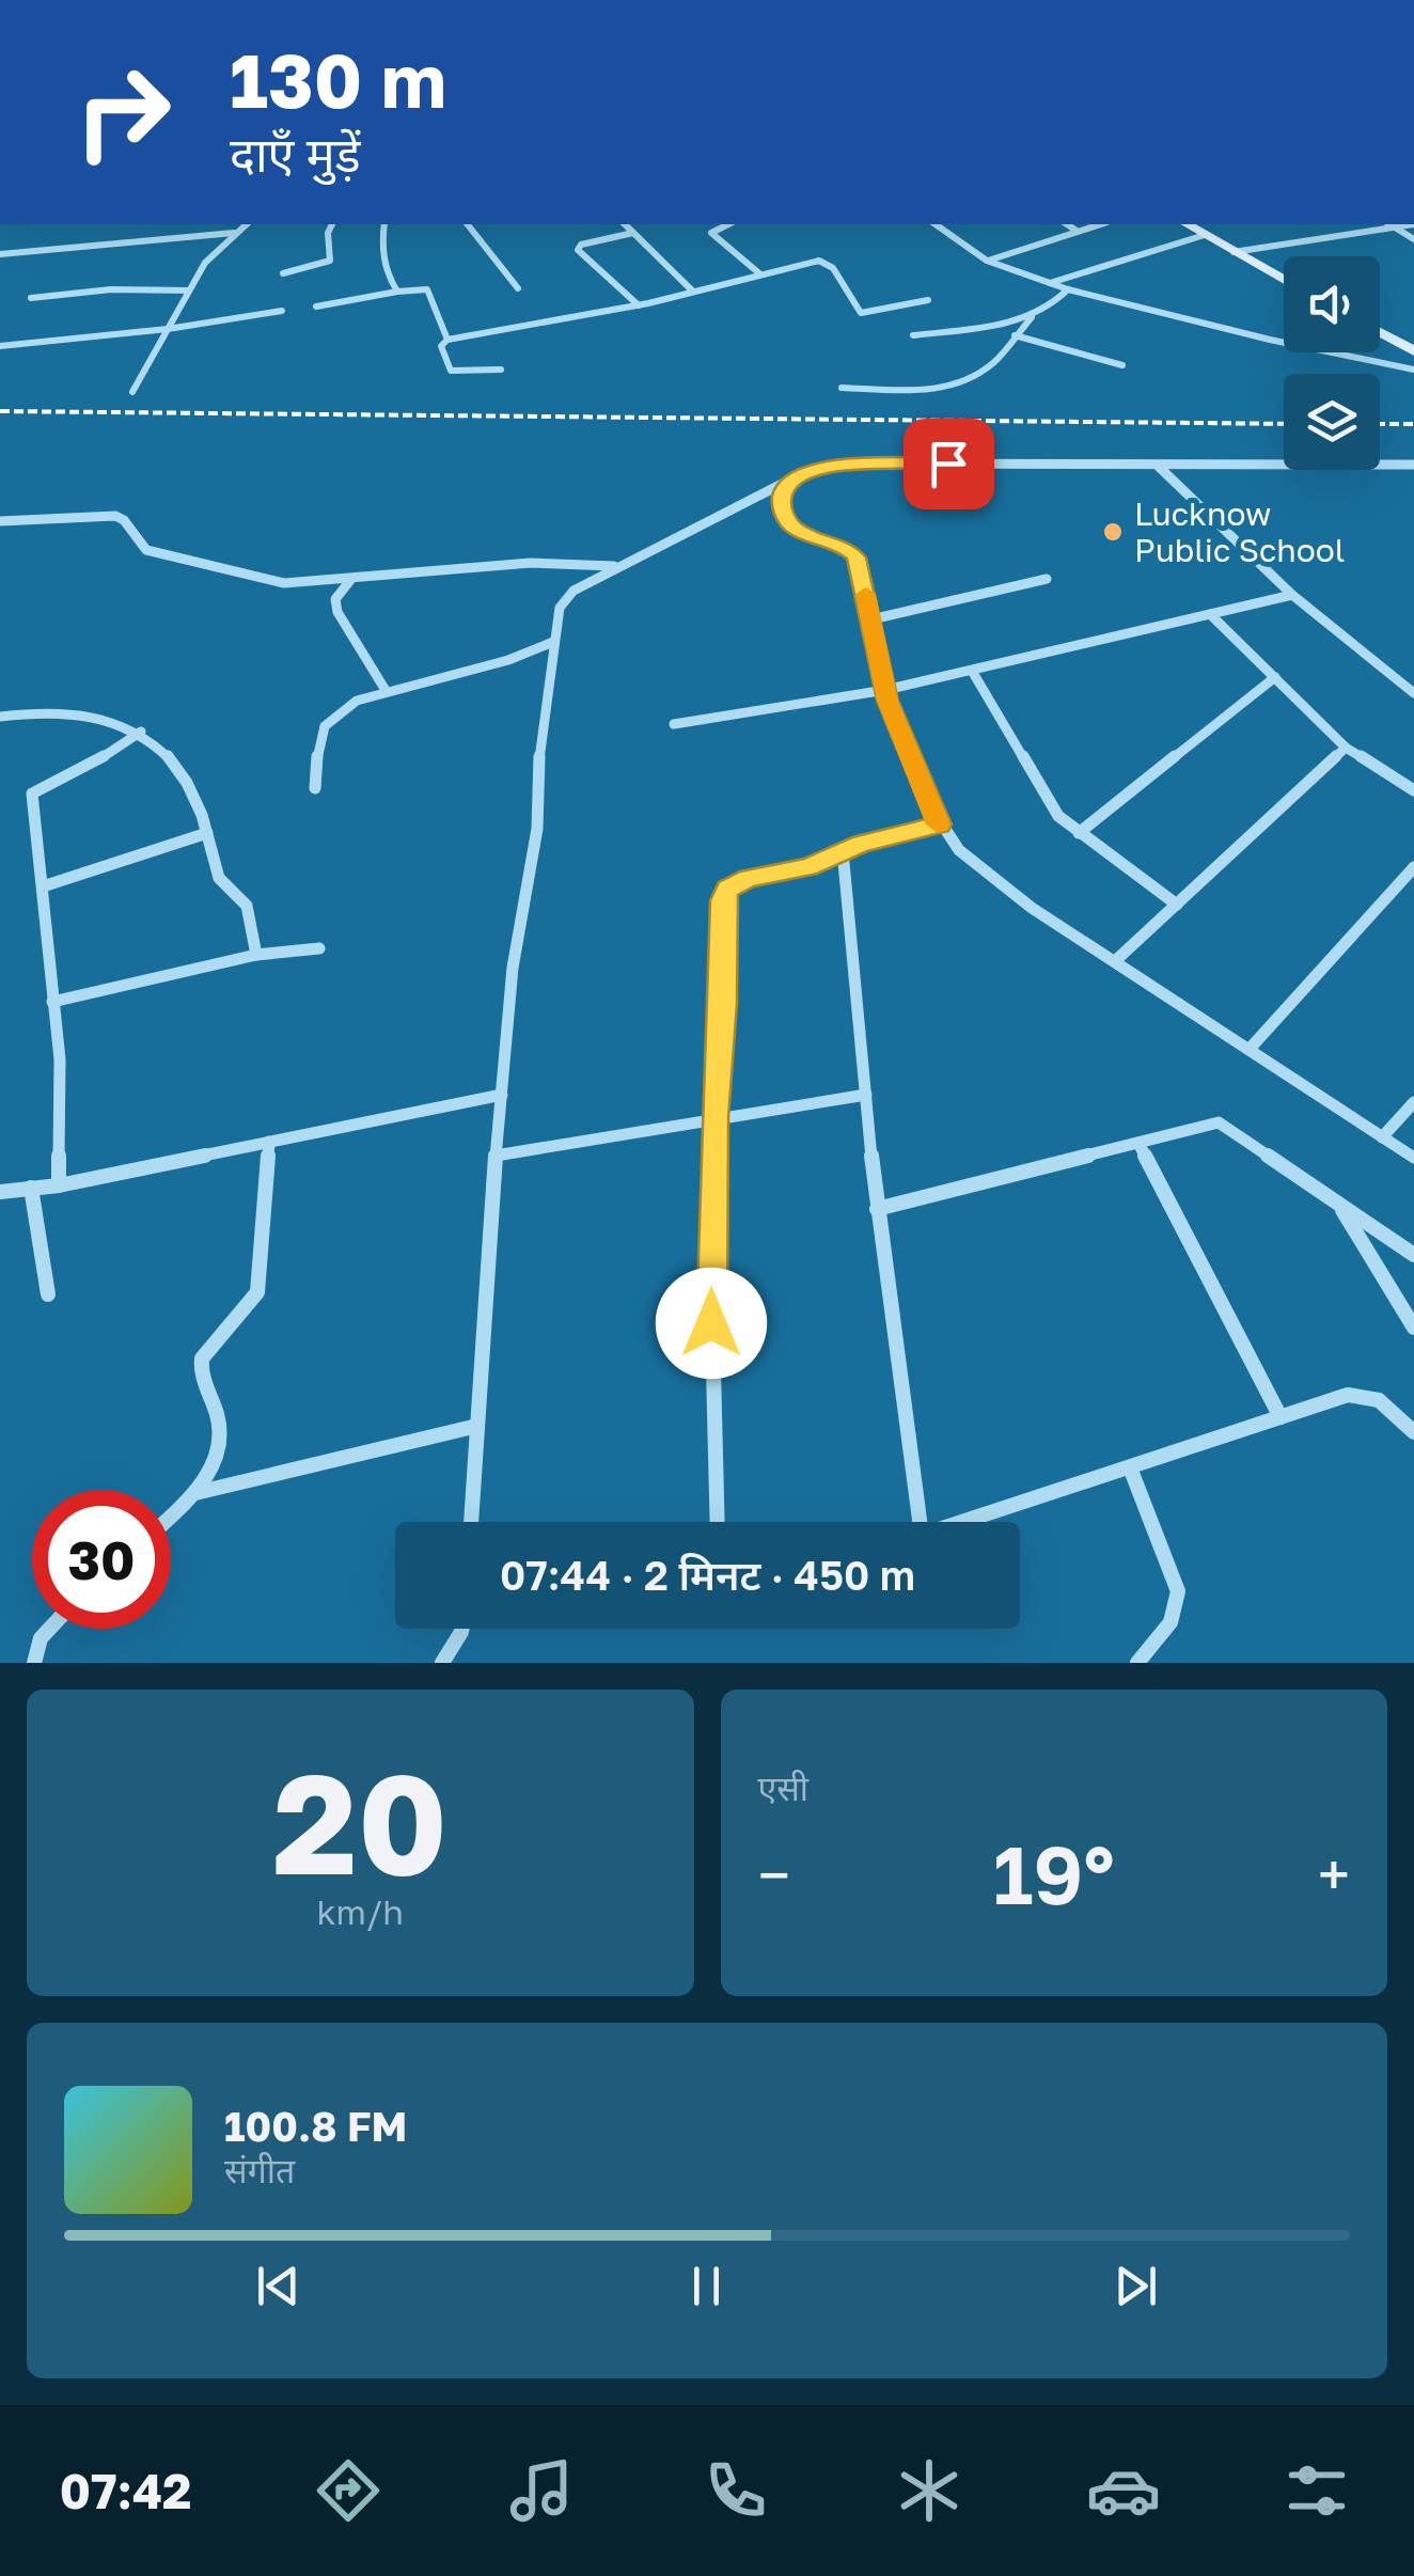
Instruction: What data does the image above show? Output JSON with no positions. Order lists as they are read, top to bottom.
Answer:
{
  "places": ["Lucknow Public School"],
  "page": {
    "turn": ["130 m", "दाएँ मुड़ें"],
    "limit": "30",
    "trip": "07:44 · 2 मिनट · 450 m",
    "tile": [
      ["20", "km/h"],
      "एसी"
    ],
    "heat": ["−", "19°", "+"],
    "song": ["100.8 FM", "संगीत"],
    "tabs": "07:42"
  }
}
